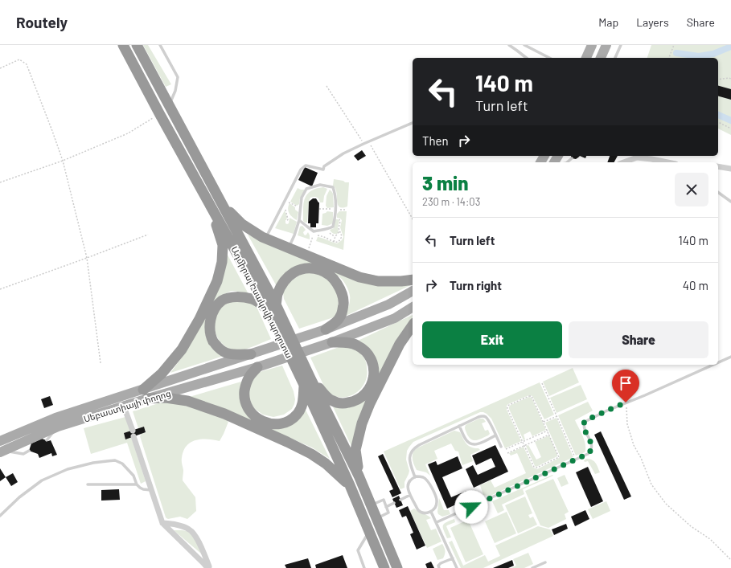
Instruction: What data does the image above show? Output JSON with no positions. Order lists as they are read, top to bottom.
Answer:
{
  "streets": {
    "highway": ["Ադմիրալ Իսակովի պողոտա"],
    "main road": ["Սեբաստիայի փողոց"]
  },
  "page": {
    "header": "Routely",
    "nav": ["Map", "Layers", "Share"],
    "turn": ["140 m", "Turn left"],
    "then": "Then",
    "heading": ["3 min", "230 m · 14:03"],
    "list": [
      {
        "name": "Turn left",
        "value": "140 m"
      },
      {
        "name": "Turn right",
        "value": "40 m"
      }
    ],
    "buttons": ["Exit", "Share"]
  }
}
